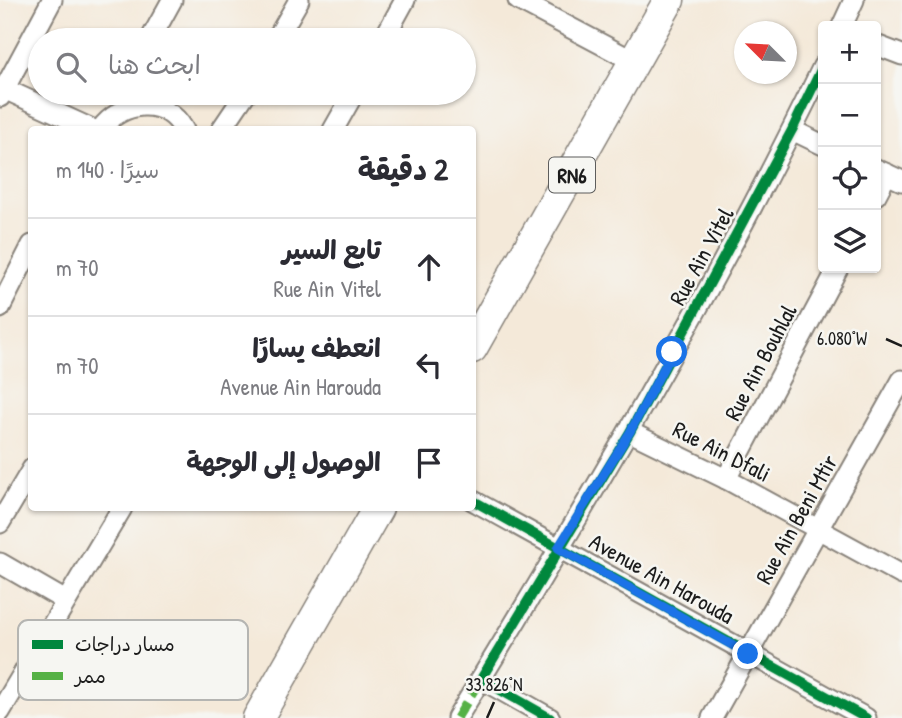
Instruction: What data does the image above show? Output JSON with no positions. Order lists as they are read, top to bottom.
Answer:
{
  "streets": {
    "main road": ["RN6"],
    "street": [
      "Rue Ain Vitel",
      "Rue Ain Bouhlal",
      "Rue Ain Dfali",
      "Rue Ain Beni Mtir",
      "Avenue Ain Harouda"
    ]
  },
  "crossings": [
    ["Rue Ain Vitel", "Rue Ain Dfali"],
    ["Rue Ain Vitel", "Avenue Ain Harouda"],
    ["Rue Ain Bouhlal", "Rue Ain Dfali"],
    ["Rue Ain Dfali", "Rue Ain Beni Mtir"],
    ["Rue Ain Beni Mtir", "Avenue Ain Harouda"]
  ],
  "legend": ["مسار دراجات", "ممر"],
  "north": "top left",
  "page": {
    "map_buttons": ["+", "−"],
    "search": "ابحث هنا",
    "heading": ["2 دقيقة", "سيرًا · 140 m"],
    "list": [
      ["تابع السير", "Rue Ain Vitel", "70 m"],
      ["انعطف يسارًا", "Avenue Ain Harouda", "70 m"],
      "الوصول إلى الوجهة"
    ]
  },
  "coordinates": ["6.080°W", "33.826°N"]
}
